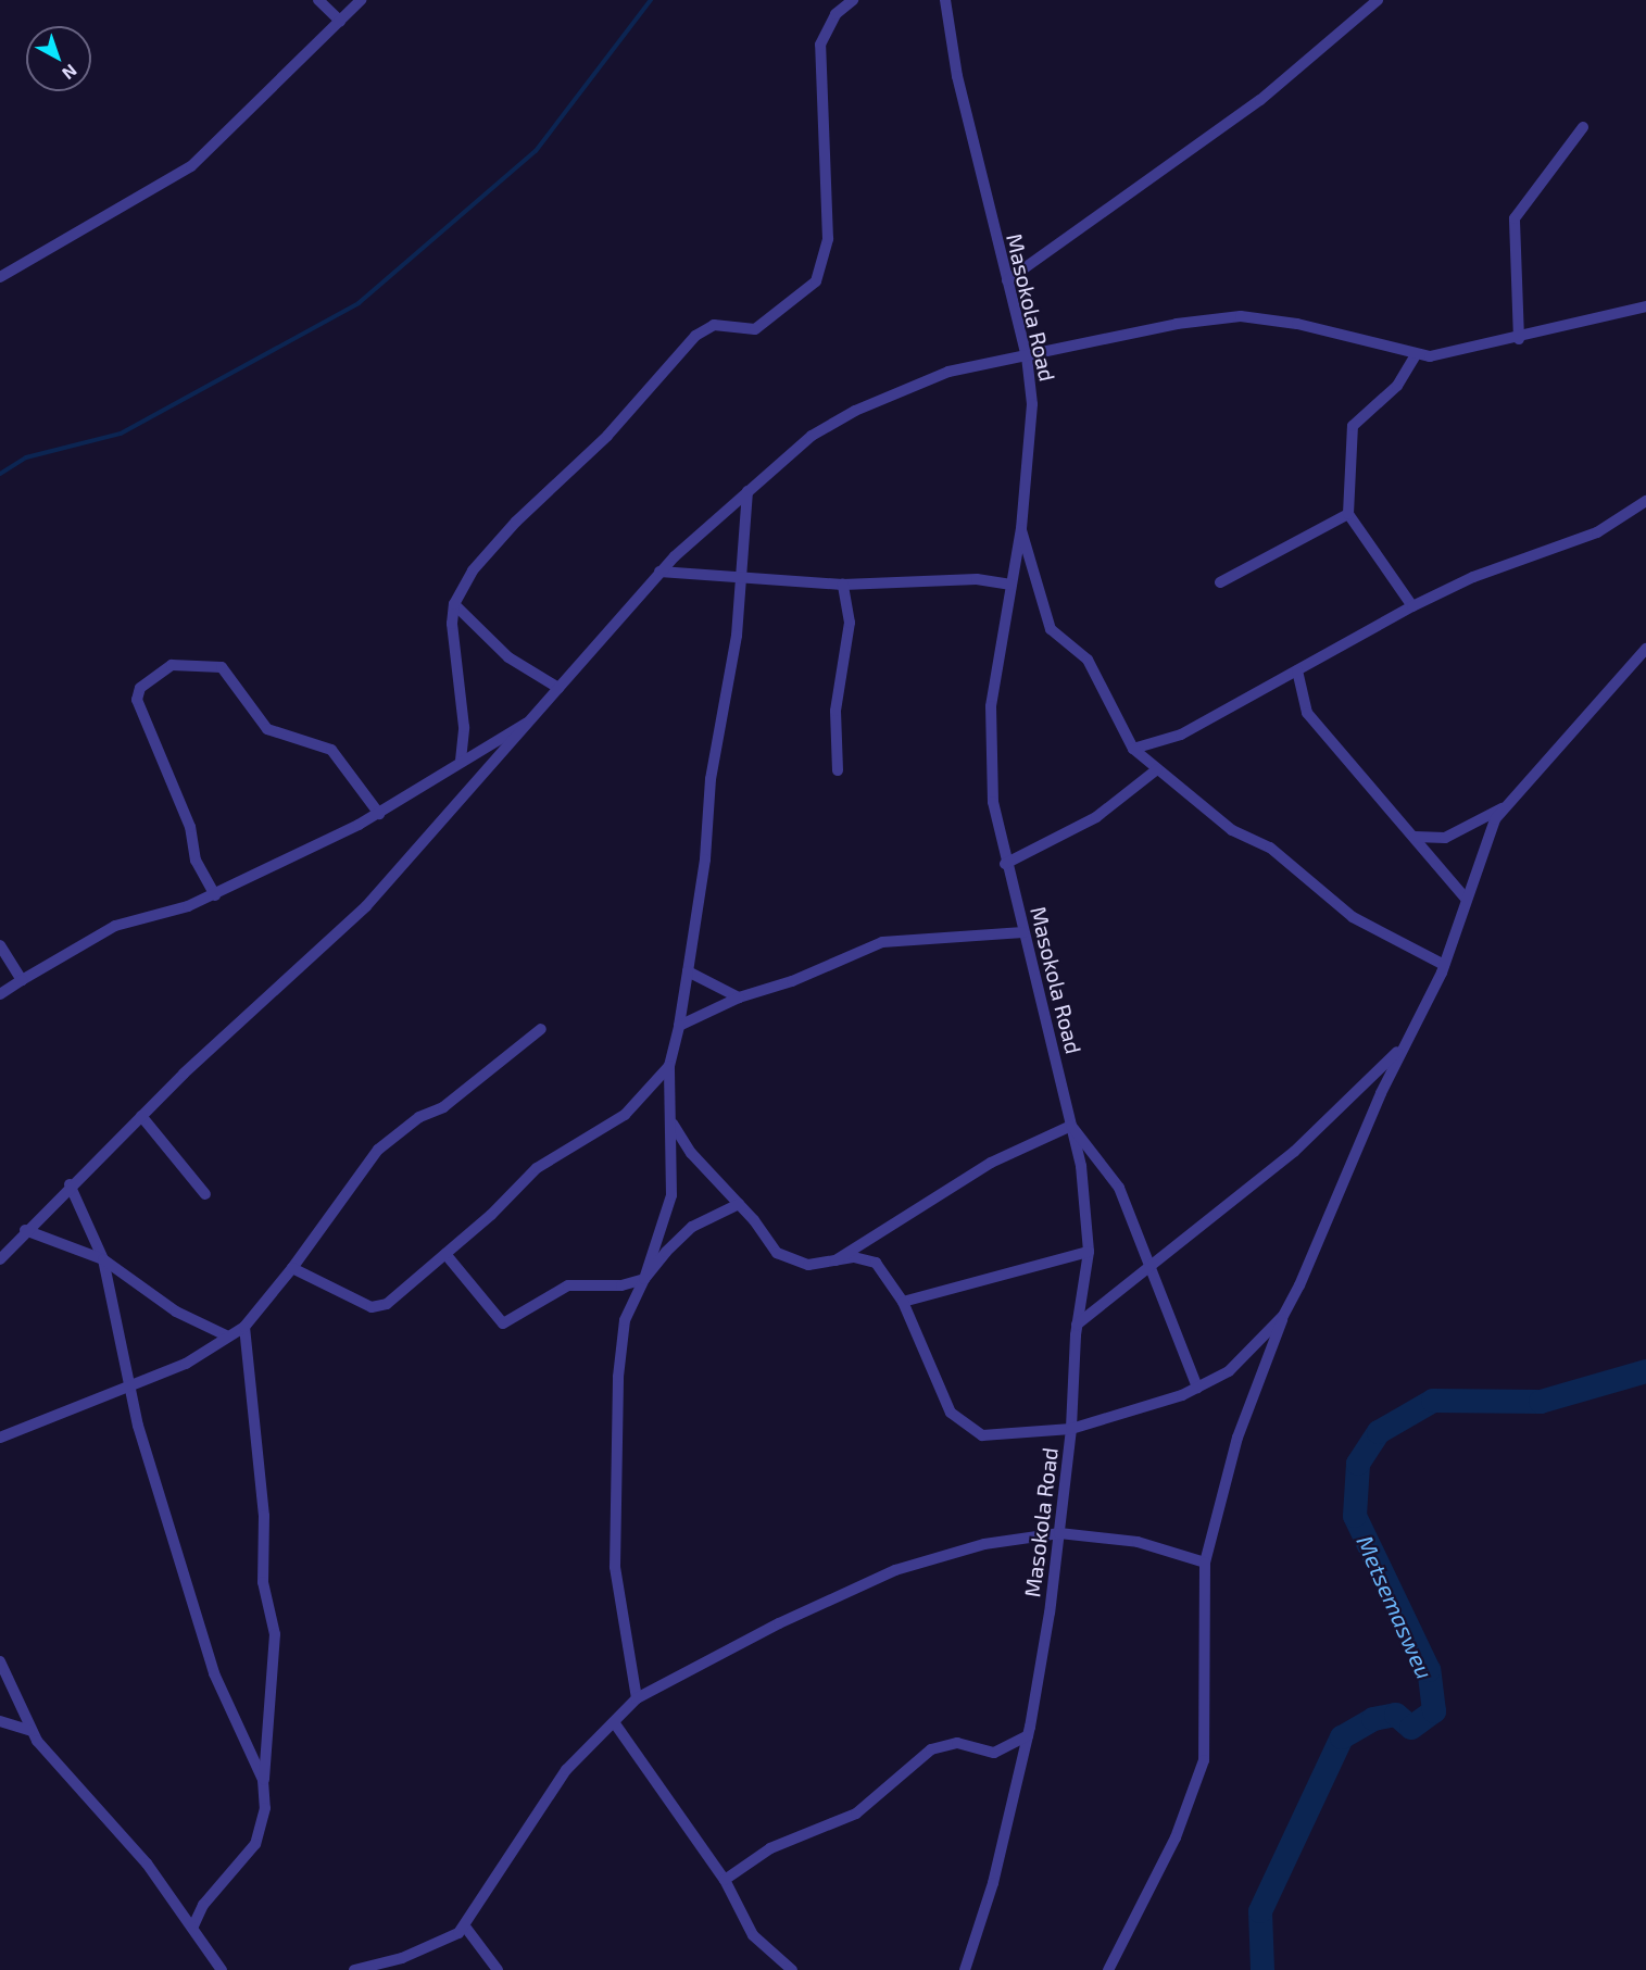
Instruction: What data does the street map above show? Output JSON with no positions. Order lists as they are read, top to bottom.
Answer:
{
  "streets": {
    "street": ["Masokola Road"]
  },
  "water": ["Metsemasweu"],
  "north": "bottom right"
}
